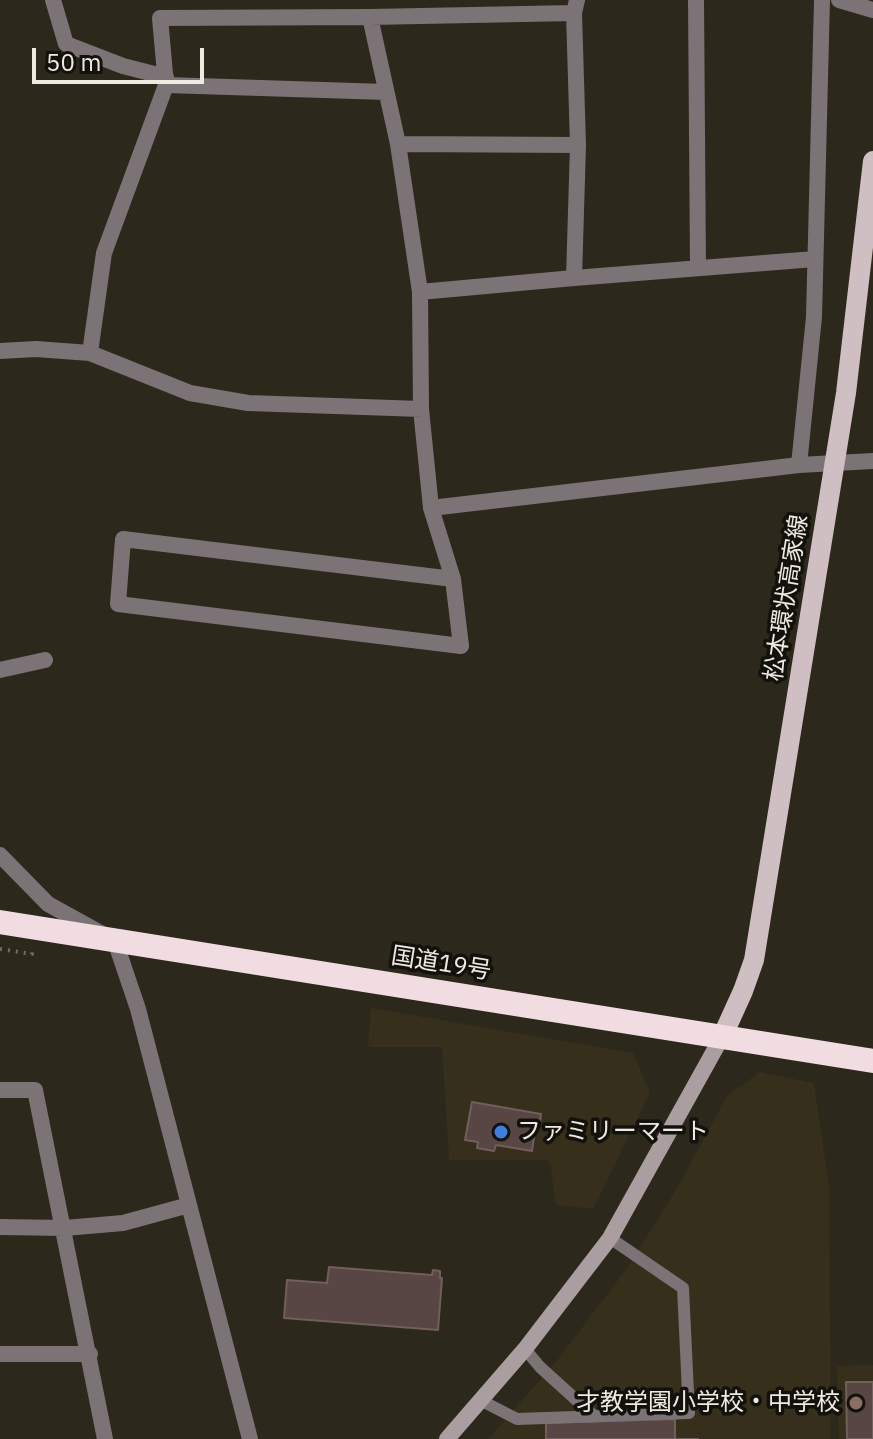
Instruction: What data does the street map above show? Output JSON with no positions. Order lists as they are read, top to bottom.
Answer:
{
  "streets": {
    "highway": ["国道19号"],
    "main road": ["松本環状高家線"]
  },
  "crossings": [
    ["松本環状高家線", "国道19号"]
  ],
  "places": ["ファミリーマート", "才教学園小学校・中学校"],
  "scale_bar": "50 m"
}
